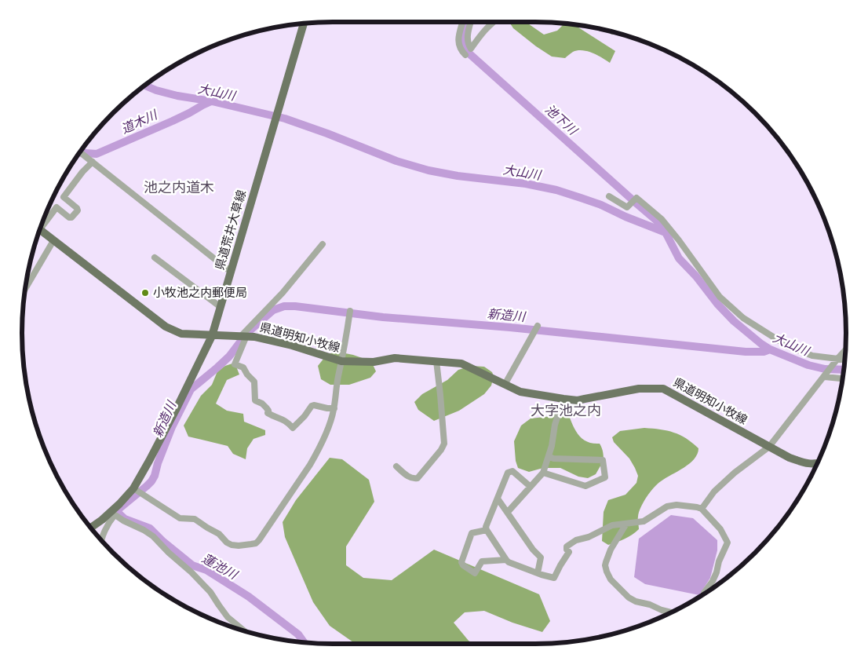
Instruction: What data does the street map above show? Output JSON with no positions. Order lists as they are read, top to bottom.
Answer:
{
  "streets": {
    "main road": ["県道荒井大草線", "県道明知小牧線"]
  },
  "crossings": [
    ["県道荒井大草線", "県道明知小牧線"]
  ],
  "districts": ["池之内道木", "大字池之内"],
  "water": [
    "大山川",
    "池下川",
    "道木川",
    "新造川",
    "蓮池川"
  ],
  "places": ["小牧池之内郵便局"]
}
